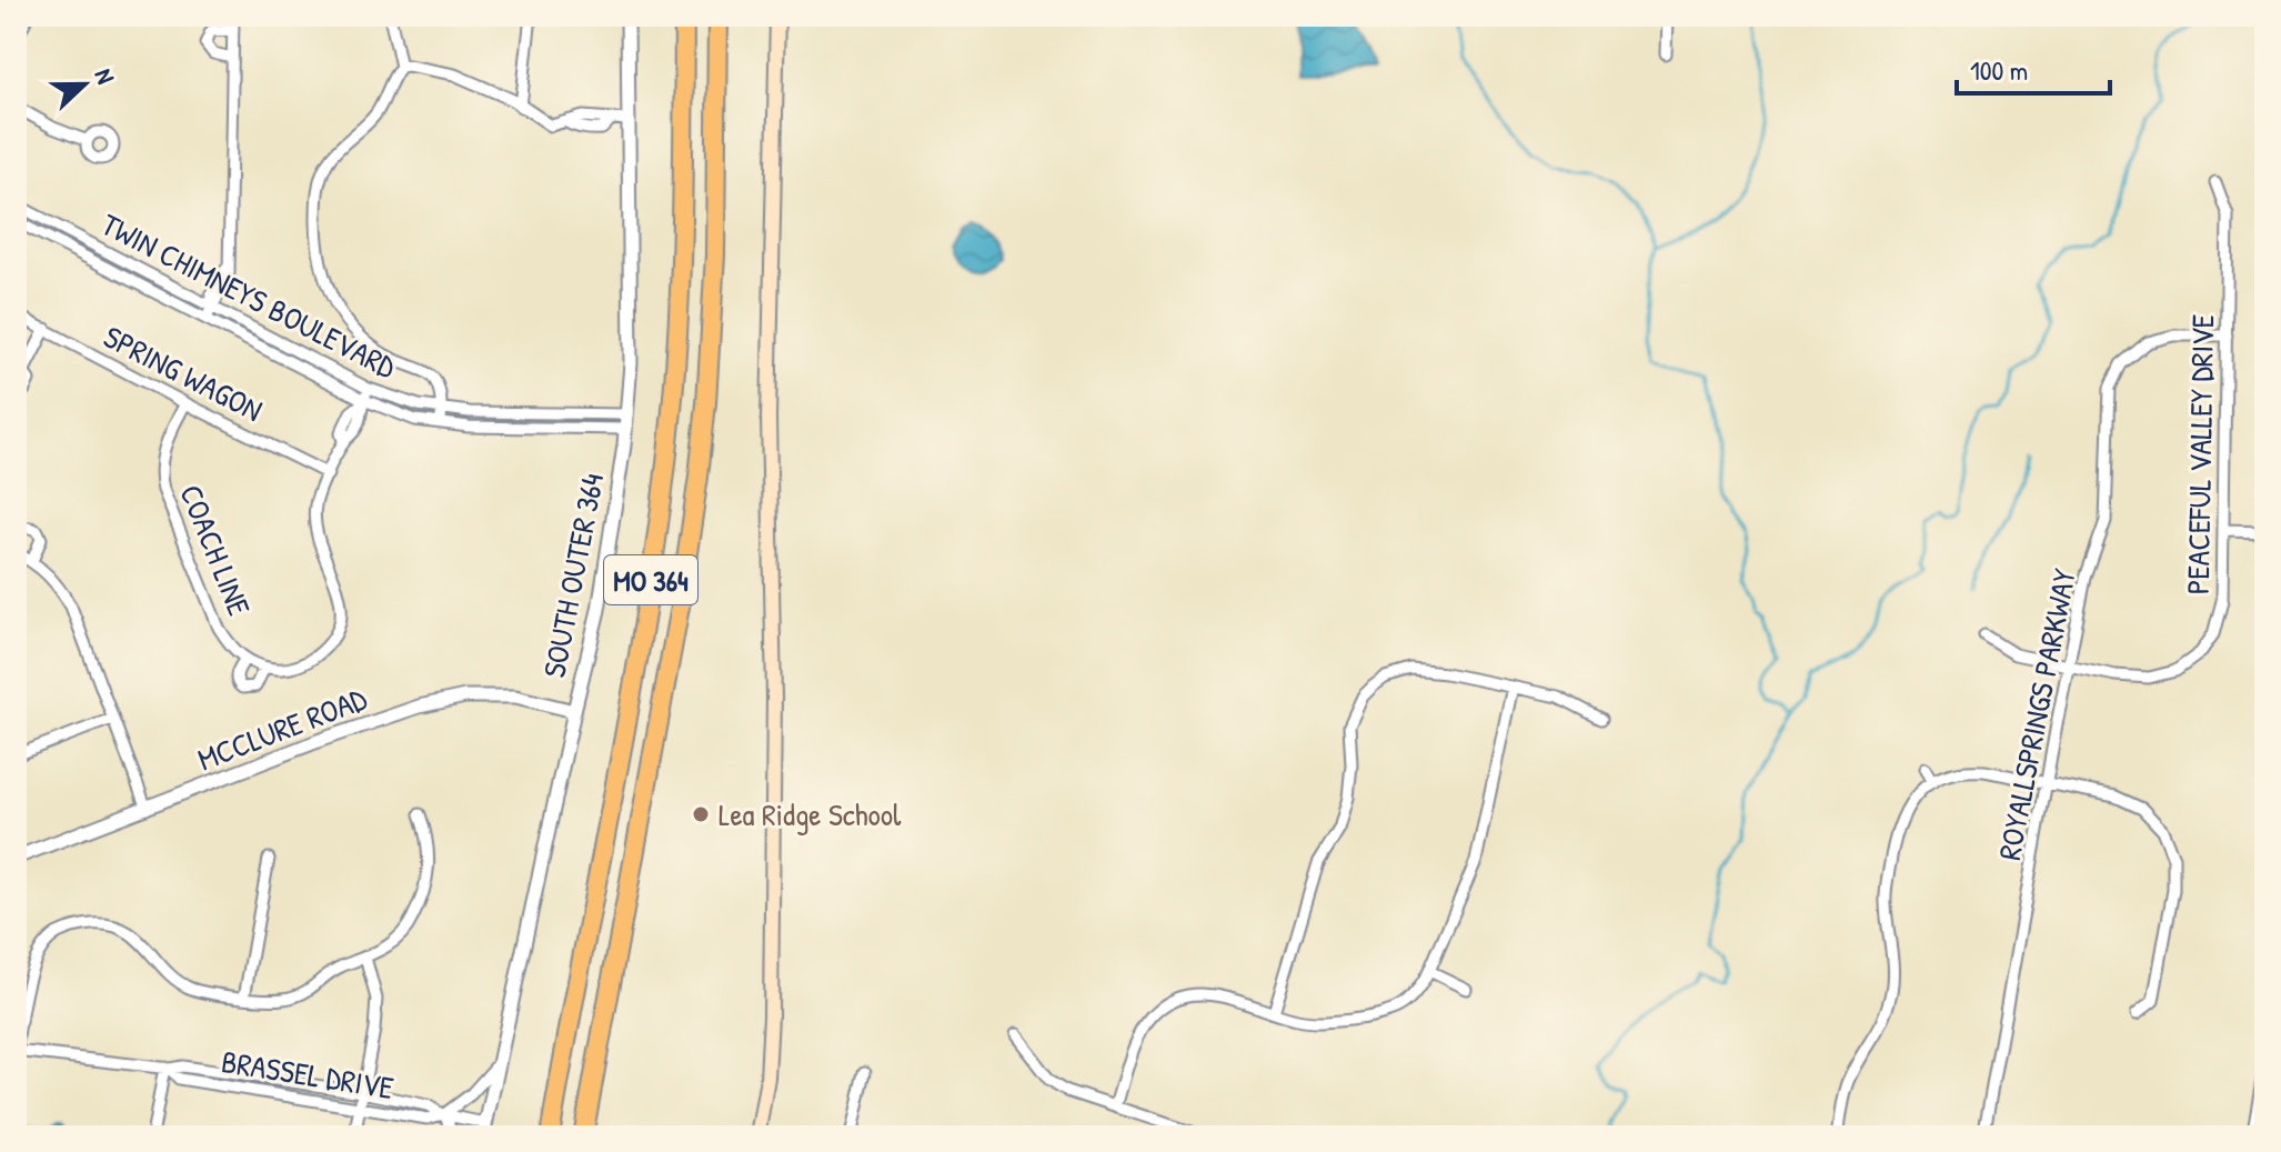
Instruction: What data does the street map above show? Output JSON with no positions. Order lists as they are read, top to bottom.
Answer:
{
  "streets": {
    "highway": ["MO 364"],
    "street": [
      "TWIN CHIMNEYS BOULEVARD",
      "SPRING WAGON",
      "PEACEFUL VALLEY DRIVE",
      "COACH LINE",
      "SOUTH OUTER 364",
      "ROYALLSPRINGS PARKWAY",
      "MCCLURE ROAD",
      "BRASSEL DRIVE"
    ]
  },
  "crossings": [
    ["TWIN CHIMNEYS BOULEVARD", "COACH LINE"],
    ["TWIN CHIMNEYS BOULEVARD", "SOUTH OUTER 364"],
    ["SPRING WAGON", "COACH LINE"],
    ["PEACEFUL VALLEY DRIVE", "ROYALLSPRINGS PARKWAY"],
    ["SOUTH OUTER 364", "MCCLURE ROAD"],
    ["SOUTH OUTER 364", "BRASSEL DRIVE"]
  ],
  "places": ["Lea Ridge School"],
  "scale_bar": "100 m",
  "north": "right"
}
